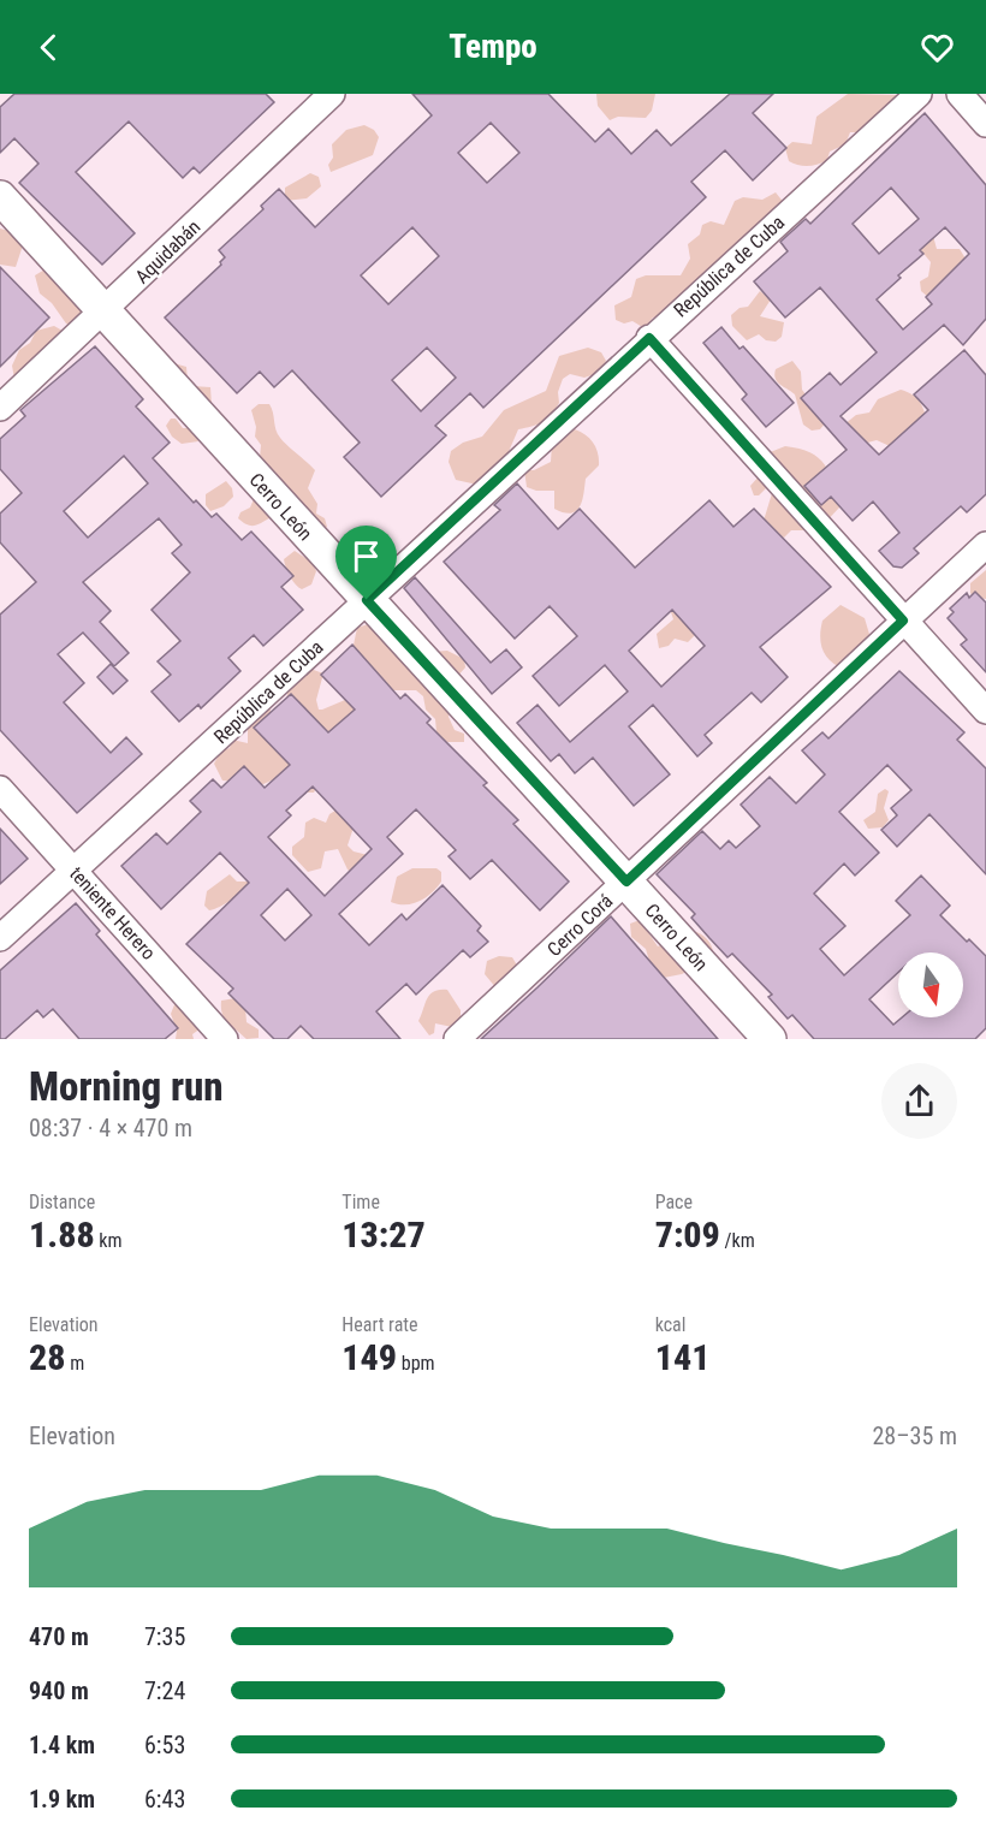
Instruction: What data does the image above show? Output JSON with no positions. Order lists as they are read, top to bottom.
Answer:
{
  "streets": {
    "street": [
      "Aquidabán",
      "República de Cuba",
      "Cerro León",
      "teniente Herero",
      "Cerro Corá"
    ]
  },
  "crossings": [
    ["Aquidabán", "Cerro León"],
    ["República de Cuba", "Cerro León"],
    ["República de Cuba", "teniente Herero"],
    ["Cerro León", "Cerro Corá"]
  ],
  "north": "bottom",
  "page": {
    "header": "Tempo",
    "heading": ["Morning run", "08:37 · 4 × 470 m"],
    "stats": [
      ["Distance", "1.88 km"],
      ["Time", "13:27"],
      ["Pace", "7:09 /km"],
      ["Elevation", "28 m"],
      ["Heart rate", "149 bpm"],
      ["kcal", "141"]
    ],
    "chart": ["Elevation", "28–35 m"],
    "list": [
      {
        "name": "470 m",
        "note": "7:35"
      },
      {
        "name": "940 m",
        "note": "7:24"
      },
      {
        "name": "1.4 km",
        "note": "6:53"
      },
      {
        "name": "1.9 km",
        "note": "6:43"
      }
    ]
  }
}
